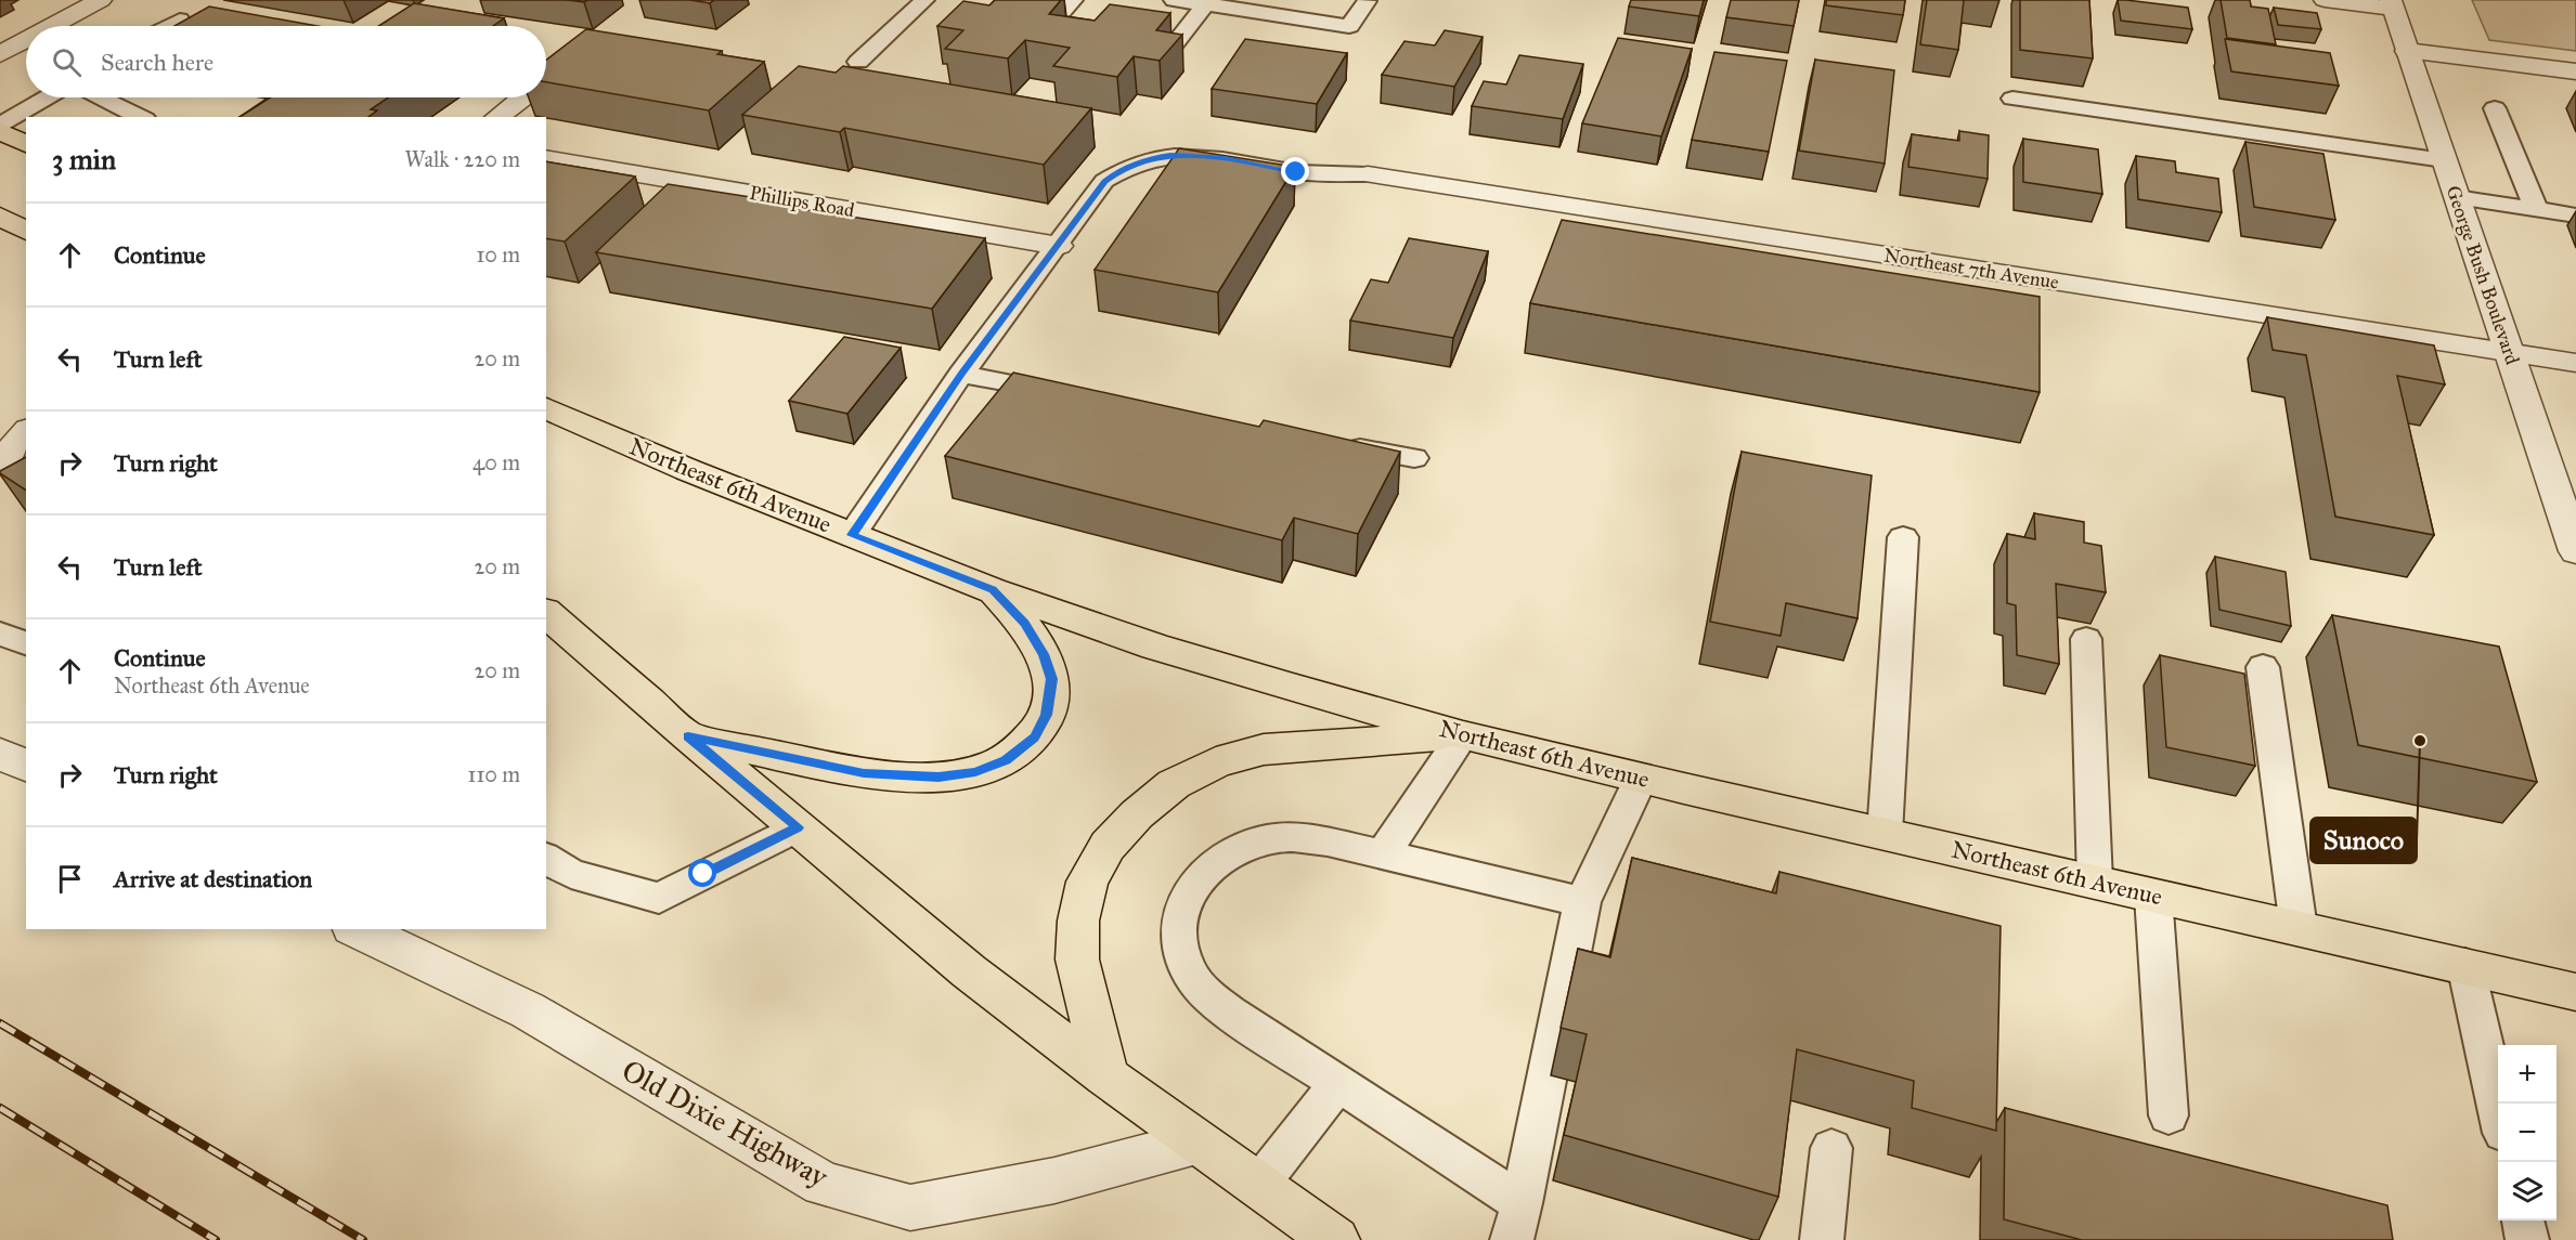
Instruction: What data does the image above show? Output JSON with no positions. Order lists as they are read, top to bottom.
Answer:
{
  "streets": {
    "main road": ["Northeast 6th Avenue"],
    "street": [
      "Phillips Road",
      "Northeast 7th Avenue",
      "George Bush Boulevard",
      "Old Dixie Highway"
    ]
  },
  "crossings": [
    ["Northeast 7th Avenue", "George Bush Boulevard"]
  ],
  "places": ["Sunoco"],
  "page": {
    "search": "Search here",
    "heading": ["3 min", "Walk · 220 m"],
    "list": [
      ["Continue", "10 m"],
      ["Turn left", "20 m"],
      ["Turn right", "40 m"],
      ["Turn left", "20 m"],
      ["Continue", "Northeast 6th Avenue", "20 m"],
      ["Turn right", "110 m"],
      "Arrive at destination"
    ],
    "map_buttons": ["+", "−"]
  }
}
